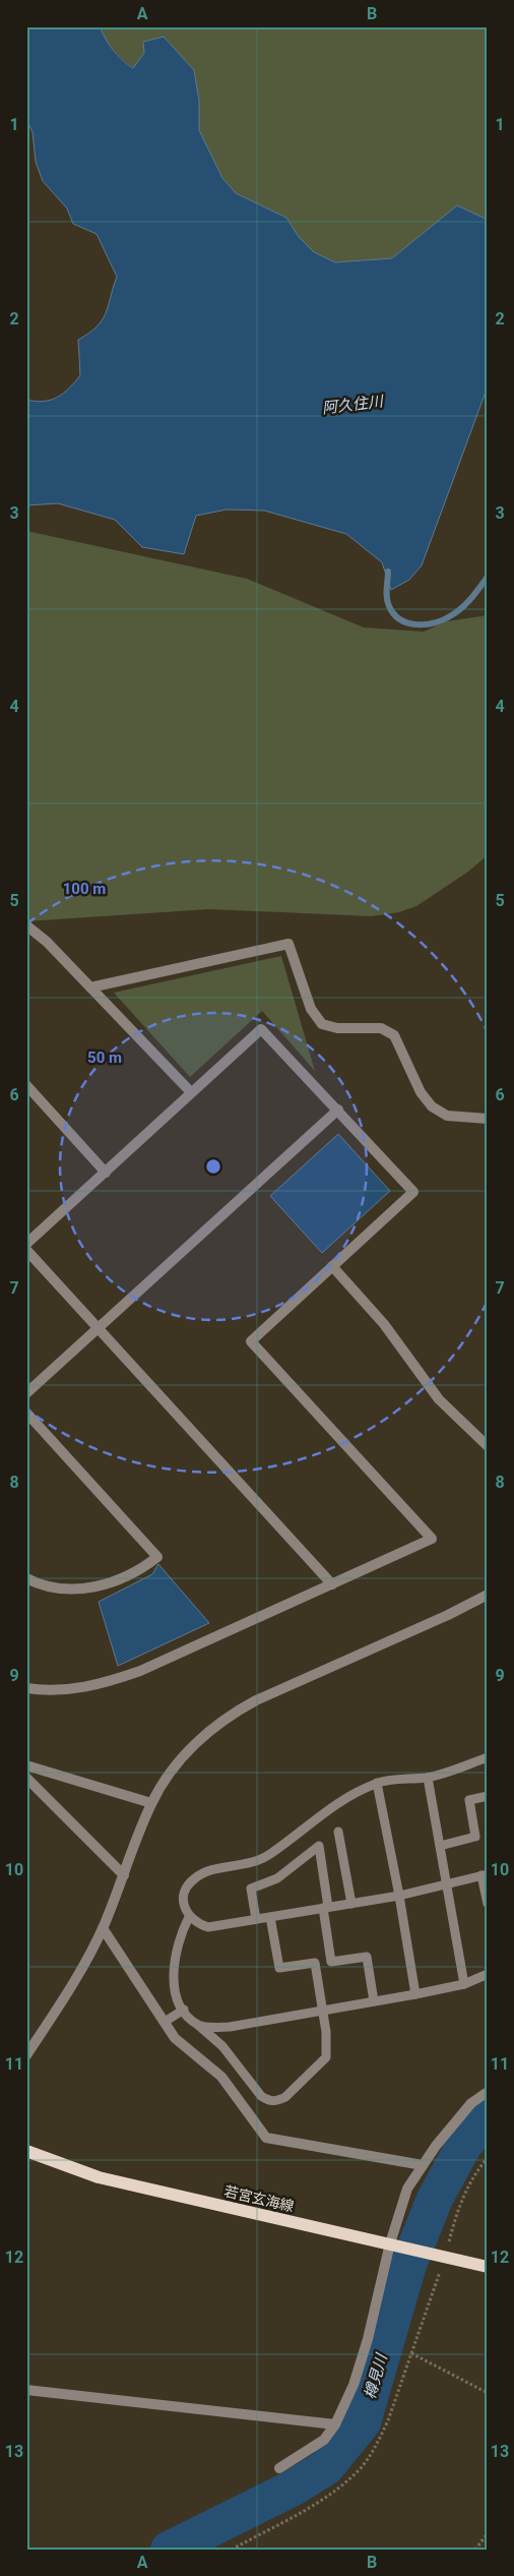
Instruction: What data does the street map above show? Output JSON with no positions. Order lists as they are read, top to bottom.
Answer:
{
  "streets": {
    "main road": ["若宮玄海線"]
  },
  "water": ["阿久住川", "樽見川"],
  "grid": {
    "columns": ["A", "B"],
    "rows": [
      "1",
      "2",
      "3",
      "4",
      "5",
      "6",
      "7",
      "8",
      "9",
      "10",
      "11",
      "12",
      "13"
    ]
  },
  "rings": ["100 m", "50 m"]
}
